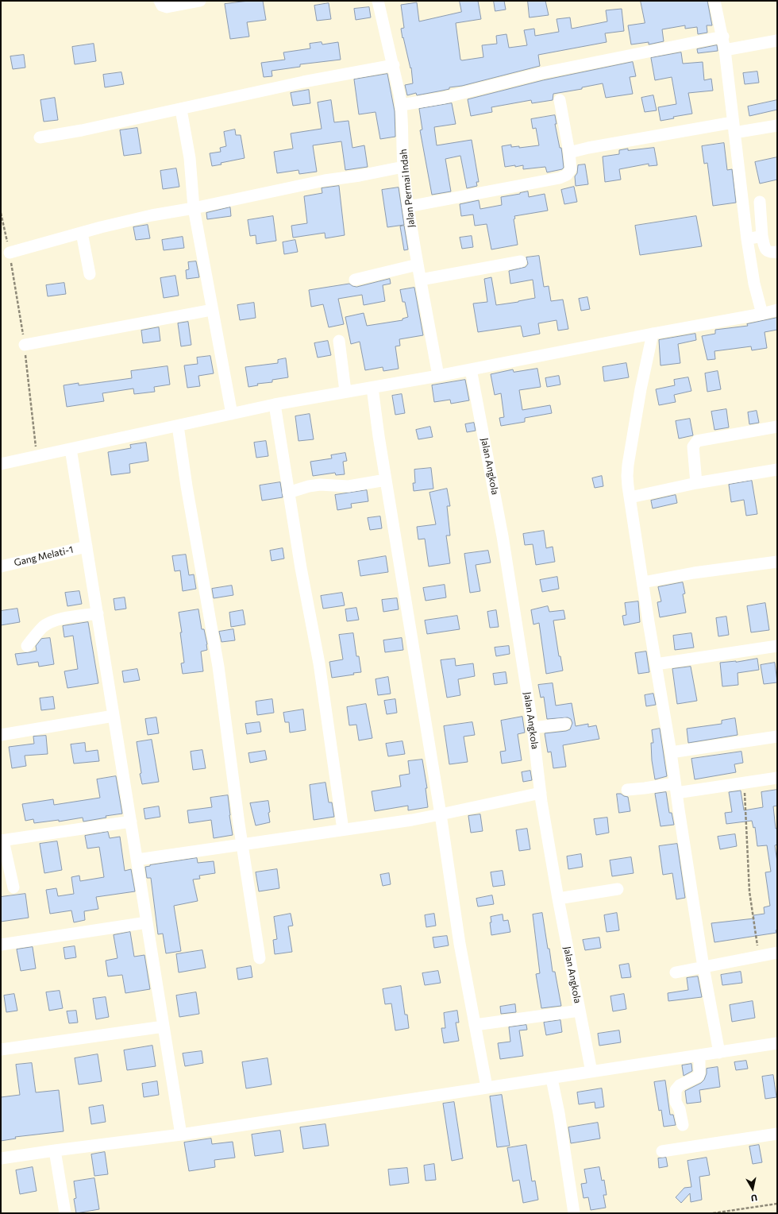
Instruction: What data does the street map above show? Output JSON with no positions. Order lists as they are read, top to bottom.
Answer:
{
  "streets": {
    "street": ["Jalan Permai Indah", "Jalan Angkola", "Gang Melati-1"]
  },
  "north": "bottom"
}
